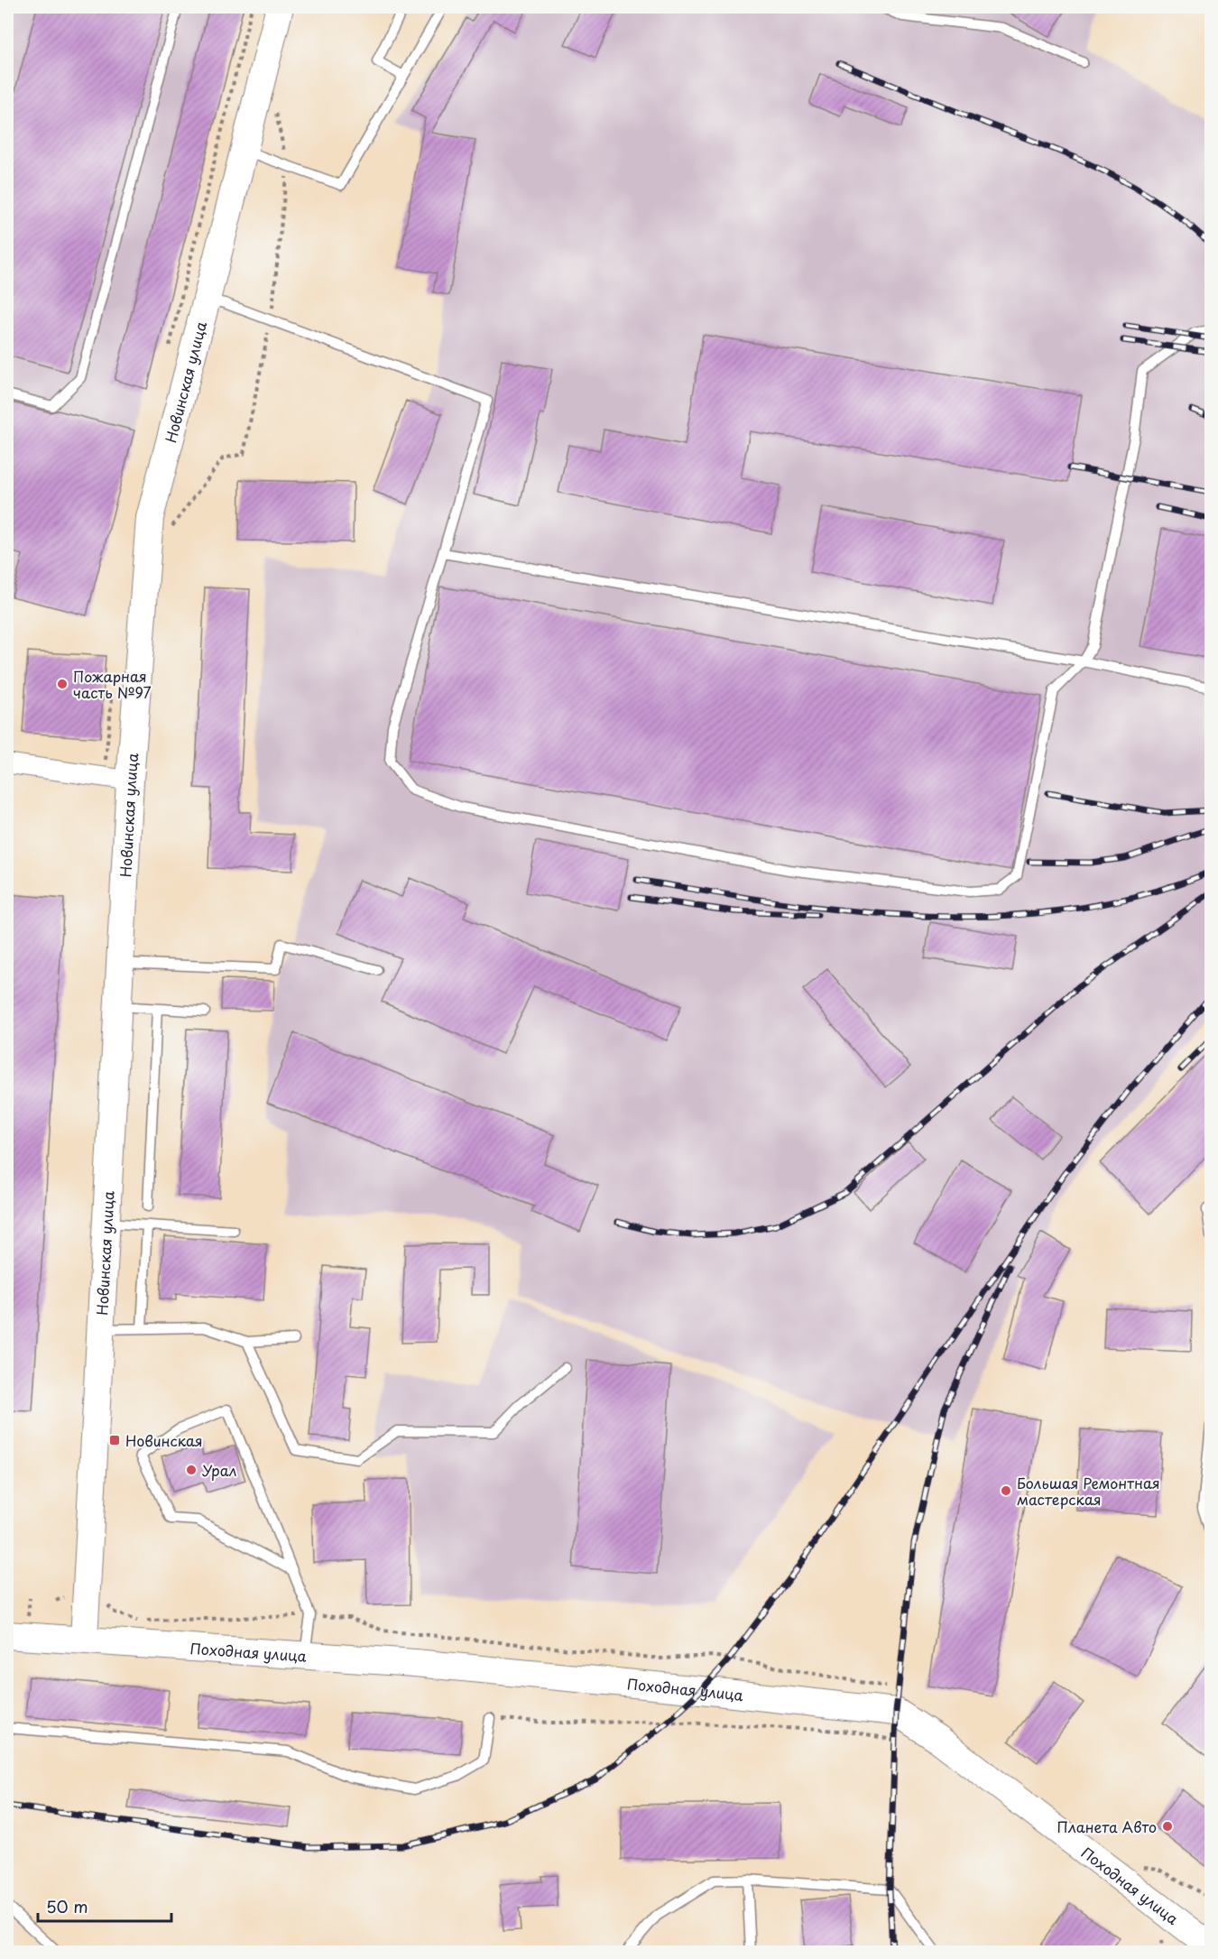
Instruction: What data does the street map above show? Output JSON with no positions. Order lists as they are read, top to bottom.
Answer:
{
  "streets": {
    "main road": ["Новинская улица", "Походная улица"]
  },
  "crossings": [
    ["Новинская улица", "Походная улица"]
  ],
  "places": {
    "other": [
      "Пожарная часть №97",
      "Урал",
      "Большая Ремонтная мастерская",
      "Планета Авто"
    ],
    "transit": ["Новинская"]
  },
  "scale_bar": "50 m"
}
